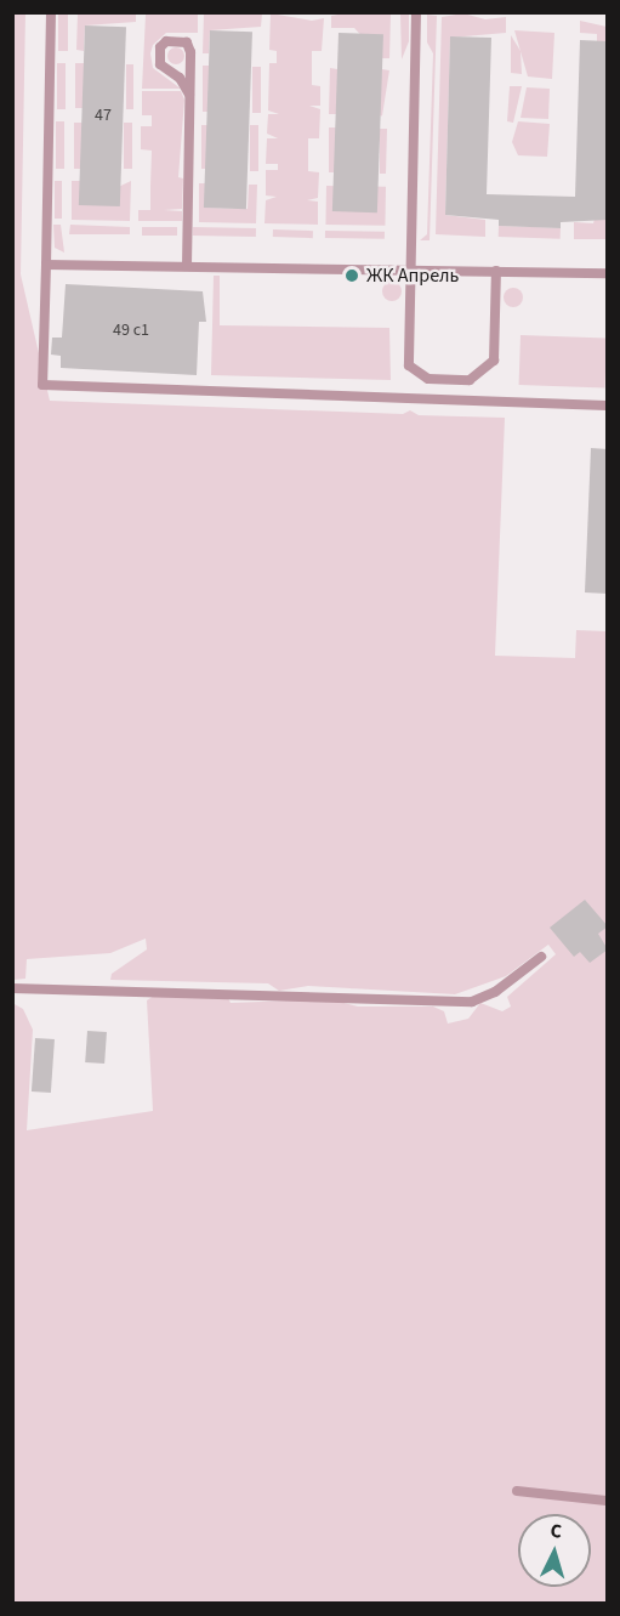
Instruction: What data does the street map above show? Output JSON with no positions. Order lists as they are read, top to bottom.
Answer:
{
  "places": ["ЖК Апрель"],
  "house_numbers": ["47", "49 с1"],
  "north": "top"
}
